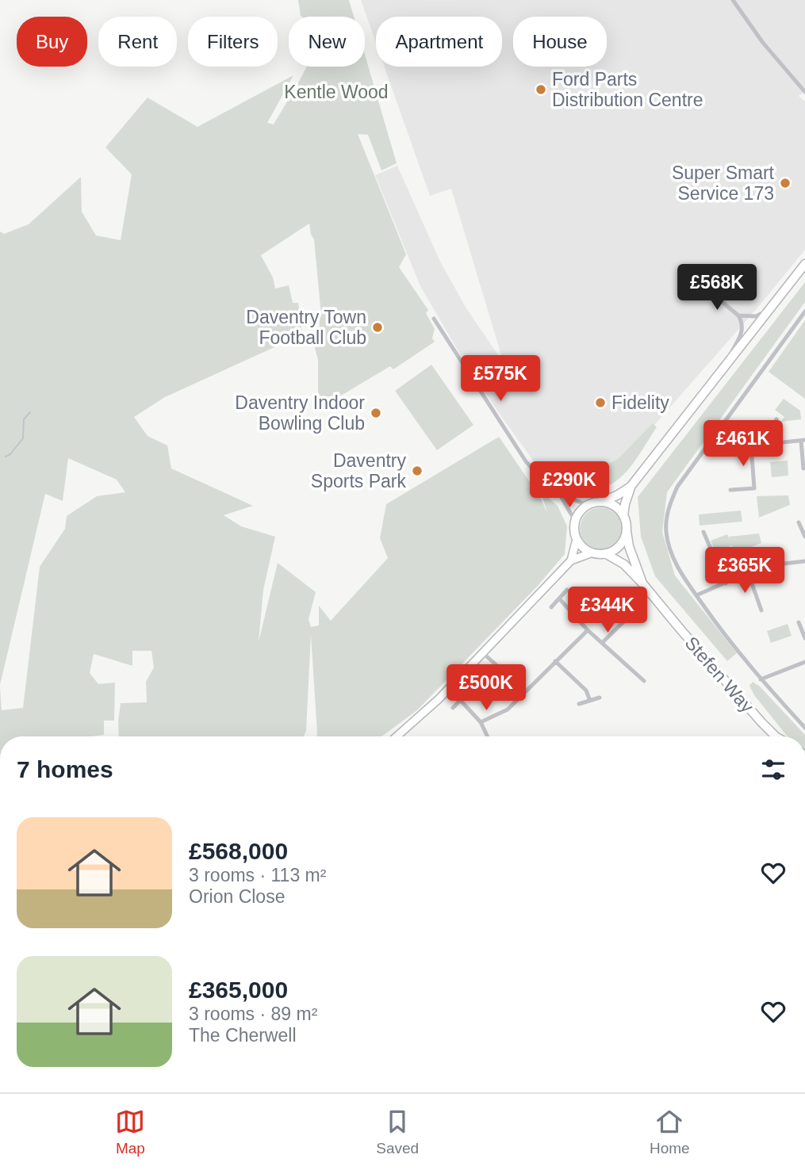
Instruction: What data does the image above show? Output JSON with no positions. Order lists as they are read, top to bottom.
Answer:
{
  "streets": {
    "highway": ["Stefen Way"]
  },
  "parks": ["Kentle Wood"],
  "places": [
    "Ford Parts Distribution Centre",
    "Super Smart Service 173",
    "Daventry Town Football Club",
    "Fidelity",
    "Daventry Indoor Bowling Club",
    "Daventry Sports Park"
  ],
  "page": {
    "chip": [
      "Buy",
      "Rent",
      "Filters",
      "New",
      "Apartment",
      "House"
    ],
    "price": [
      "£568K",
      "£575K",
      "£461K",
      "£290K",
      "£365K",
      "£344K",
      "£500K"
    ],
    "heading": "7 homes",
    "list": [
      {
        "name": "£568,000",
        "note": "3 rooms · 113 m² · Orion Close"
      },
      {
        "name": "£365,000",
        "note": "3 rooms · 89 m² · The Cherwell"
      }
    ],
    "tabs": ["Map", "Saved", "Home"]
  }
}
